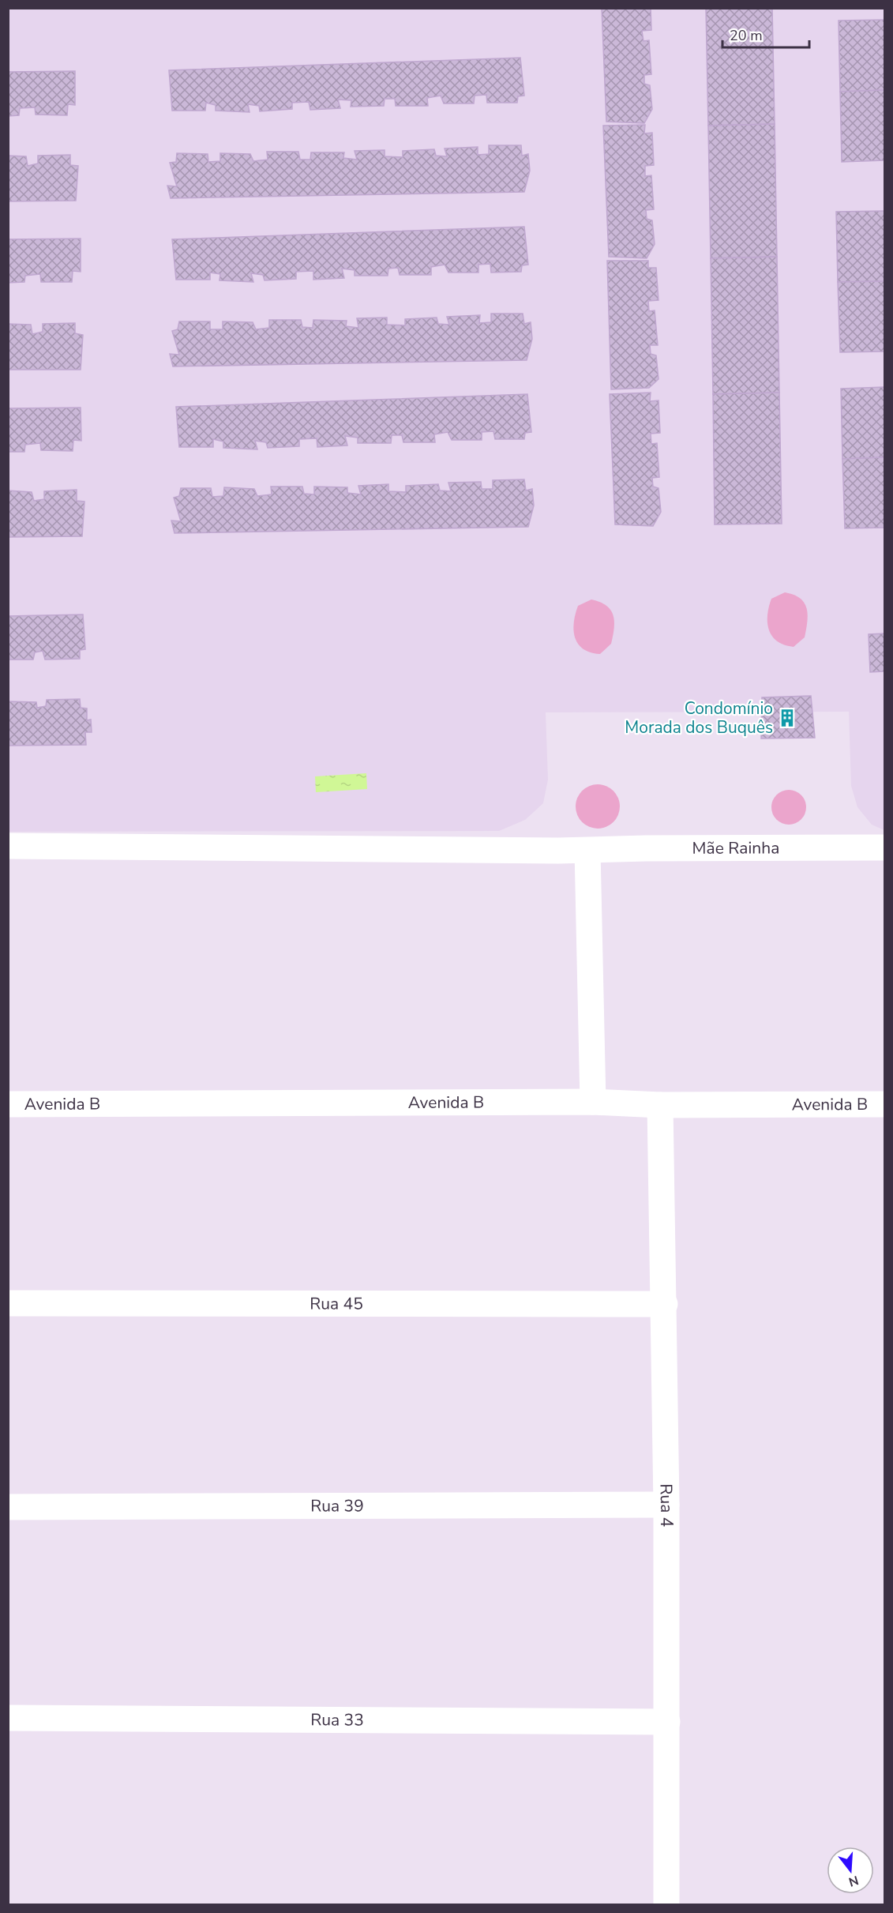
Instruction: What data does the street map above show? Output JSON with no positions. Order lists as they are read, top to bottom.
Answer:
{
  "streets": {
    "street": [
      "Mãe Rainha",
      "Avenida B",
      "Rua 45",
      "Rua 4",
      "Rua 39",
      "Rua 33"
    ]
  },
  "crossings": [
    ["Avenida B", "Rua 4"],
    ["Rua 45", "Rua 4"],
    ["Rua 4", "Rua 39"],
    ["Rua 4", "Rua 33"]
  ],
  "places": {
    "building": ["Condomínio Morada dos Buquês"]
  },
  "scale_bar": "20 m",
  "north": "bottom"
}
